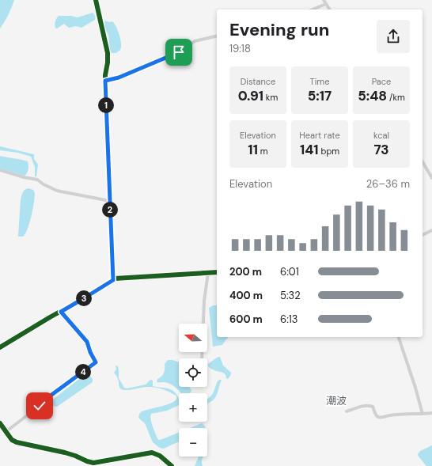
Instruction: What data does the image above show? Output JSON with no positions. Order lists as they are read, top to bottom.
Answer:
{
  "districts": ["潮波"],
  "north": "left",
  "page": {
    "heading": ["Evening run", "19:18"],
    "stats": [
      ["Distance", "0.91 km"],
      ["Time", "5:17"],
      ["Pace", "5:48 /km"],
      ["Elevation", "11 m"],
      ["Heart rate", "141 bpm"],
      ["kcal", "73"]
    ],
    "pins": [
      "1",
      "2",
      "3",
      "4"
    ],
    "chart": ["Elevation", "26–36 m"],
    "list": [
      {
        "name": "200 m",
        "note": "6:01"
      },
      {
        "name": "400 m",
        "note": "5:32"
      },
      {
        "name": "600 m",
        "note": "6:13"
      }
    ],
    "map_buttons": ["+", "−"]
  }
}
